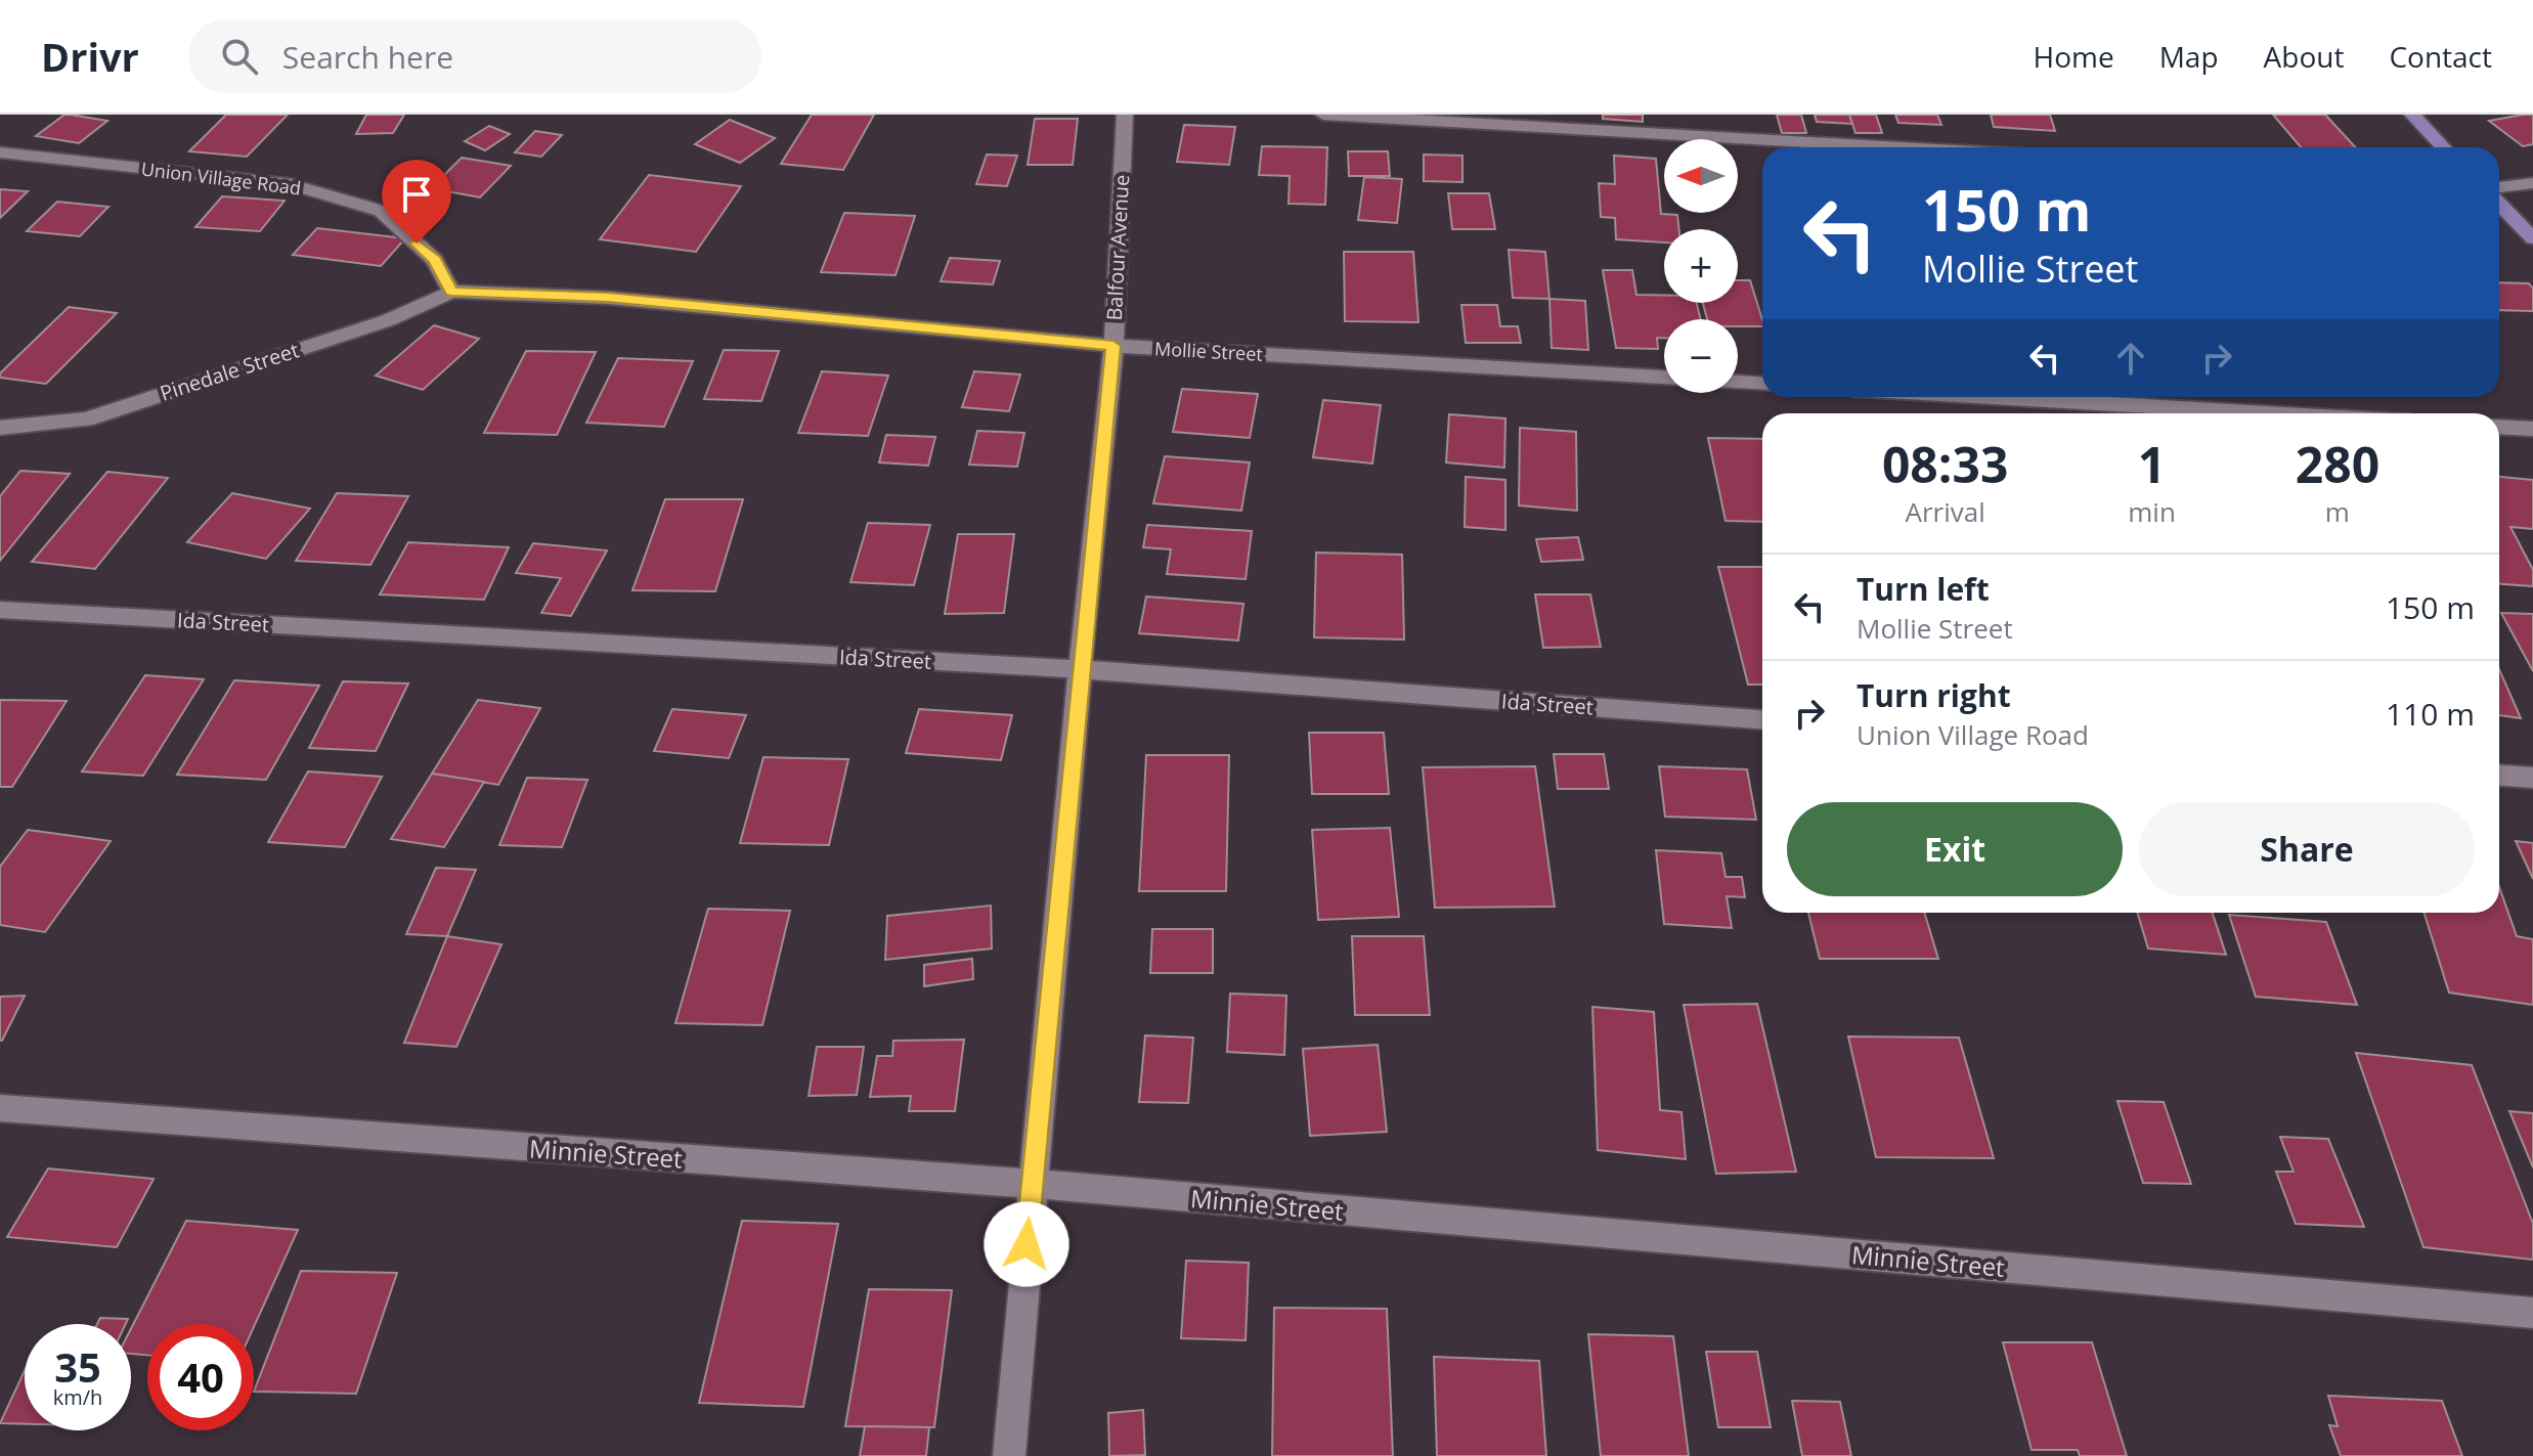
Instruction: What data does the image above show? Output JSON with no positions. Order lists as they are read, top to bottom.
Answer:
{
  "streets": {
    "street": [
      "Union Village Road",
      "Balfour Avenue",
      "Mollie Street",
      "Pinedale Street",
      "Ida Street",
      "Minnie Street"
    ]
  },
  "crossings": [
    ["Union Village Road", "Mollie Street"],
    ["Union Village Road", "Pinedale Street"],
    ["Balfour Avenue", "Mollie Street"],
    ["Balfour Avenue", "Ida Street"],
    ["Balfour Avenue", "Minnie Street"],
    ["Mollie Street", "Pinedale Street"]
  ],
  "north": "left",
  "page": {
    "header": "Drivr",
    "search": "Search here",
    "nav": [
      "Home",
      "Map",
      "About",
      "Contact"
    ],
    "map_buttons": ["+", "−"],
    "turn": ["150 m", "Mollie Street"],
    "eta": [
      "08:33",
      "Arrival",
      "1",
      "min",
      "280",
      "m"
    ],
    "list": [
      {
        "name": "Turn left",
        "note": "Mollie Street",
        "value": "150 m"
      },
      {
        "name": "Turn right",
        "note": "Union Village Road",
        "value": "110 m"
      }
    ],
    "buttons": ["Exit", "Share"],
    "speed": "35 km/h",
    "limit": "40"
  }
}
